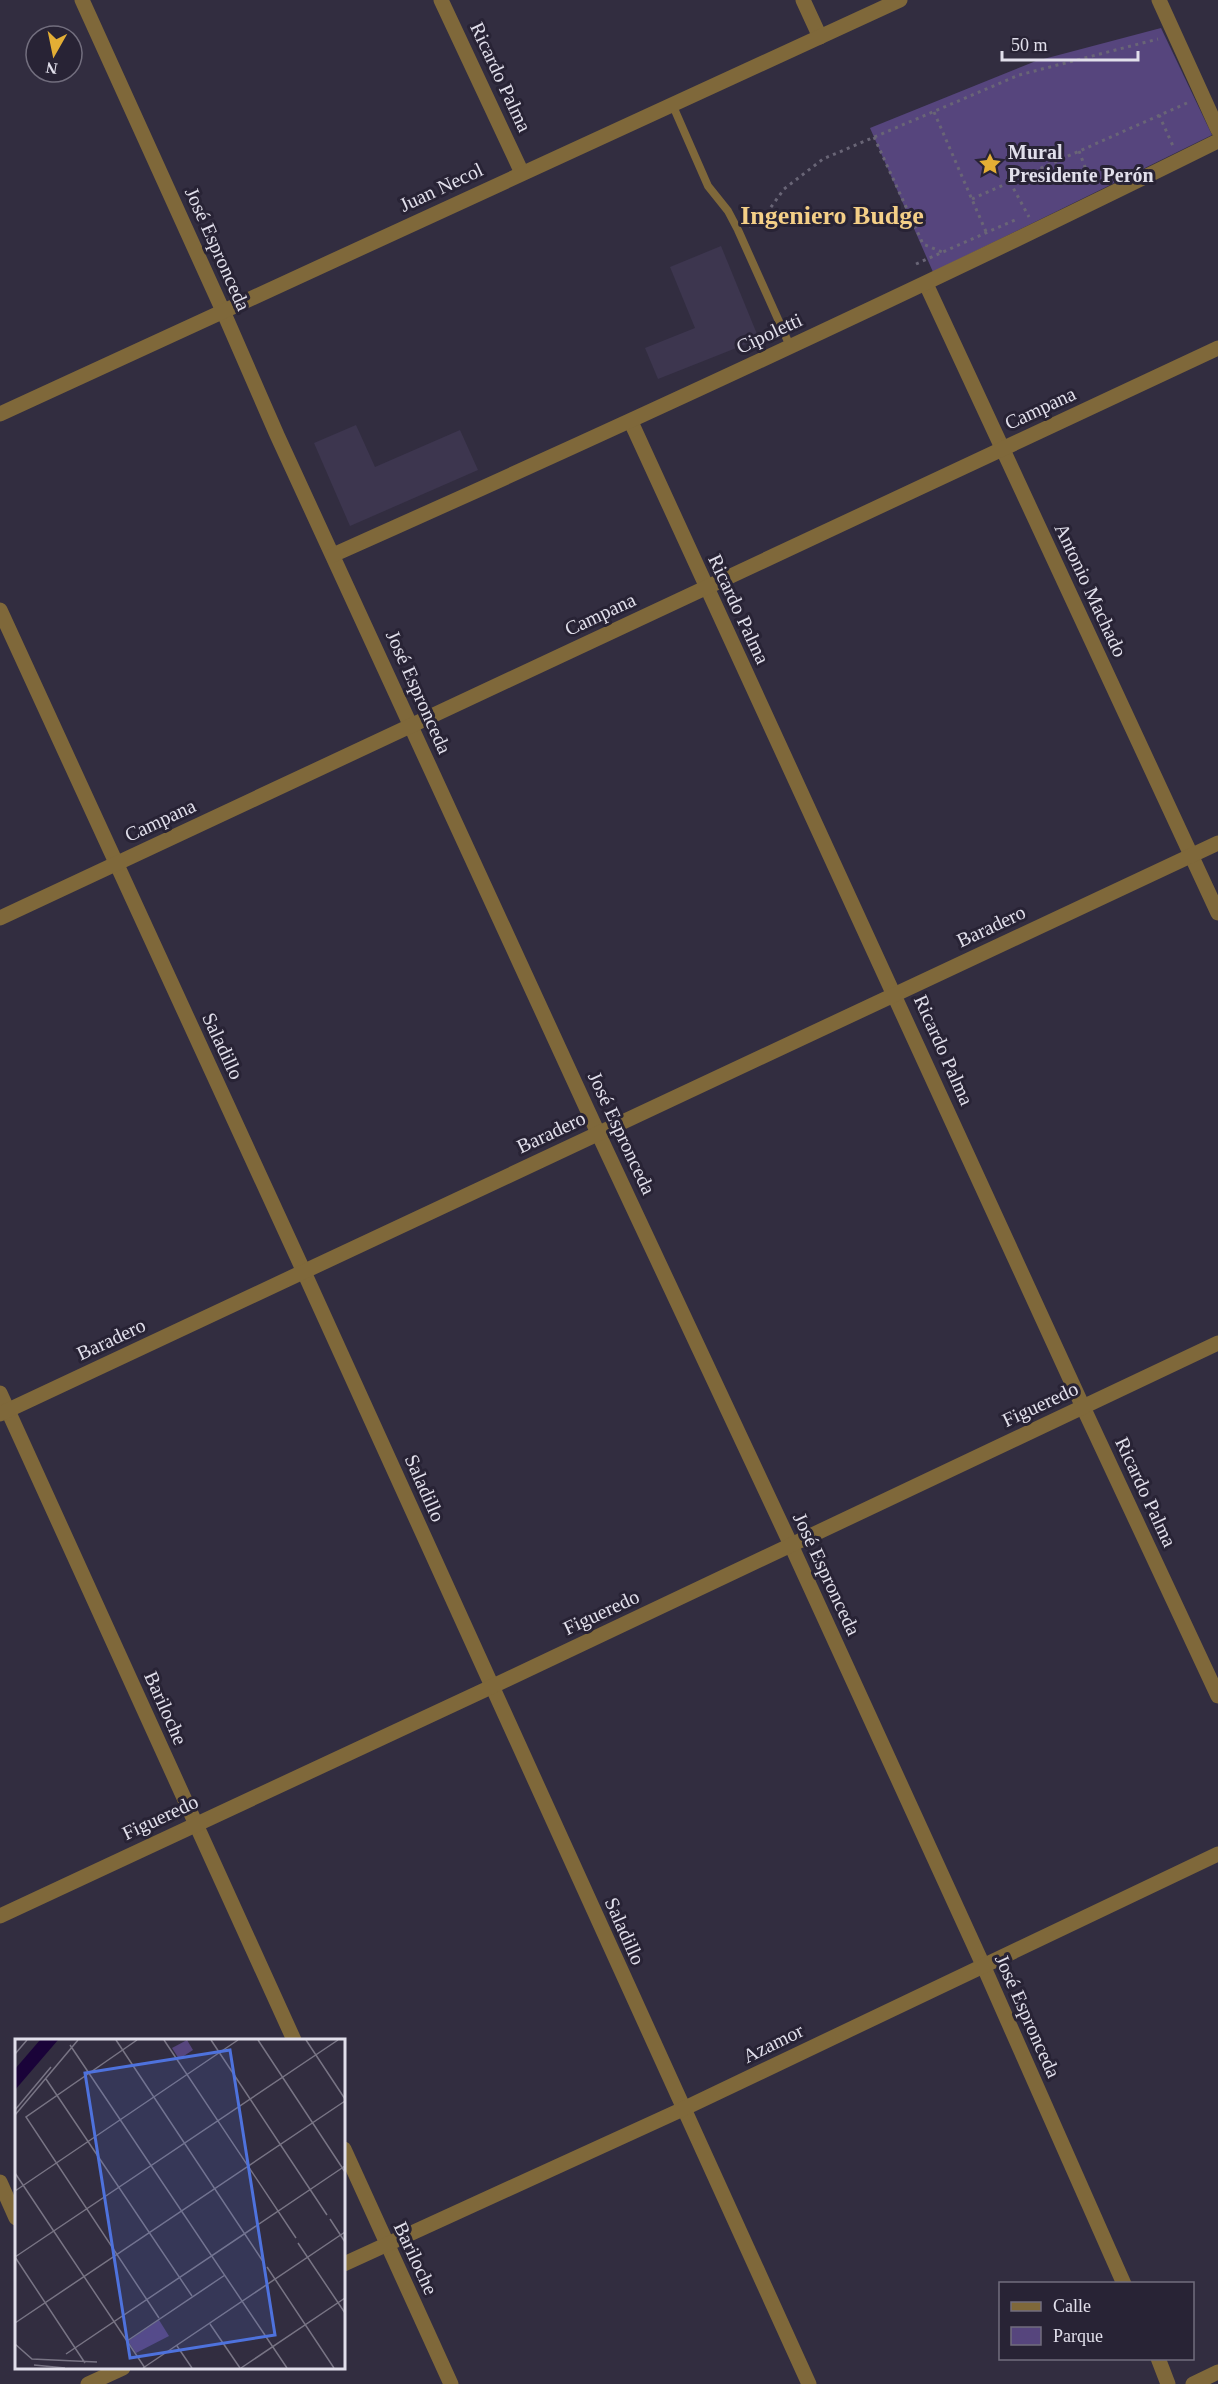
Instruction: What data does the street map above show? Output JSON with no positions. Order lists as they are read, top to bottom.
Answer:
{
  "streets": {
    "street": [
      "Ricardo Palma",
      "Juan Necol",
      "José Espronceda",
      "Cipoletti",
      "Campana",
      "Antonio Machado",
      "Baradero",
      "Saladillo",
      "Figueredo",
      "Bariloche",
      "Azamor"
    ]
  },
  "crossings": [
    ["Ricardo Palma", "Juan Necol"],
    ["Ricardo Palma", "Cipoletti"],
    ["Ricardo Palma", "Campana"],
    ["Ricardo Palma", "Baradero"],
    ["Ricardo Palma", "Figueredo"],
    ["Juan Necol", "José Espronceda"],
    ["José Espronceda", "Cipoletti"],
    ["José Espronceda", "Campana"],
    ["José Espronceda", "Baradero"],
    ["José Espronceda", "Figueredo"],
    ["José Espronceda", "Azamor"],
    ["Cipoletti", "Antonio Machado"],
    ["Campana", "Antonio Machado"],
    ["Campana", "Saladillo"],
    ["Antonio Machado", "Baradero"],
    ["Baradero", "Saladillo"],
    ["Baradero", "Bariloche"],
    ["Saladillo", "Figueredo"],
    ["Saladillo", "Azamor"],
    ["Figueredo", "Bariloche"],
    ["Bariloche", "Azamor"]
  ],
  "districts": ["Ingeniero Budge"],
  "places": {
    "place": ["Mural Presidente Perón"]
  },
  "legend": ["Calle", "Parque"],
  "scale_bar": "50 m",
  "north": "bottom"
}
